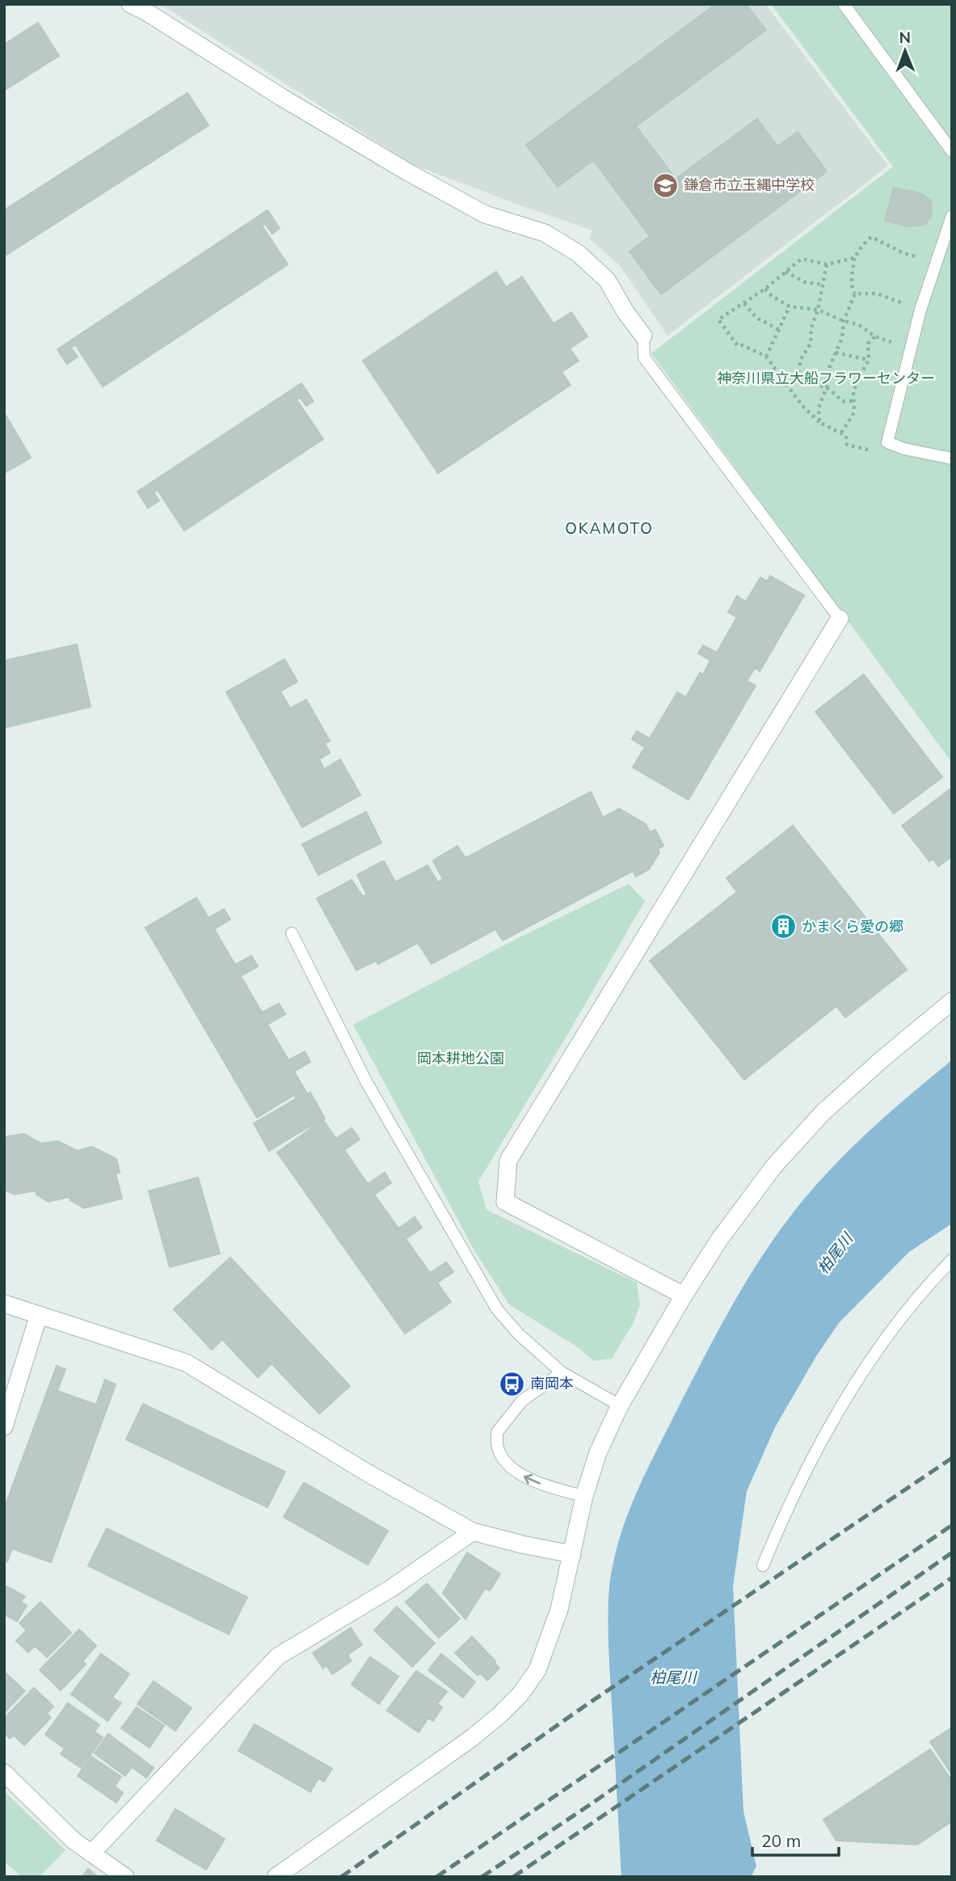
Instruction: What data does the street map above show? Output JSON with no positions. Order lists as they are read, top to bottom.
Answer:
{
  "districts": ["OKAMOTO"],
  "water": ["柏尾川"],
  "parks": ["神奈川県立大船フラワーセンター", "岡本耕地公園"],
  "places": {
    "school or university": ["鎌倉市立玉縄中学校"],
    "building": ["かまくら愛の郷"],
    "bus stop": ["南岡本"]
  },
  "scale_bar": "20 m",
  "north": "top"
}
